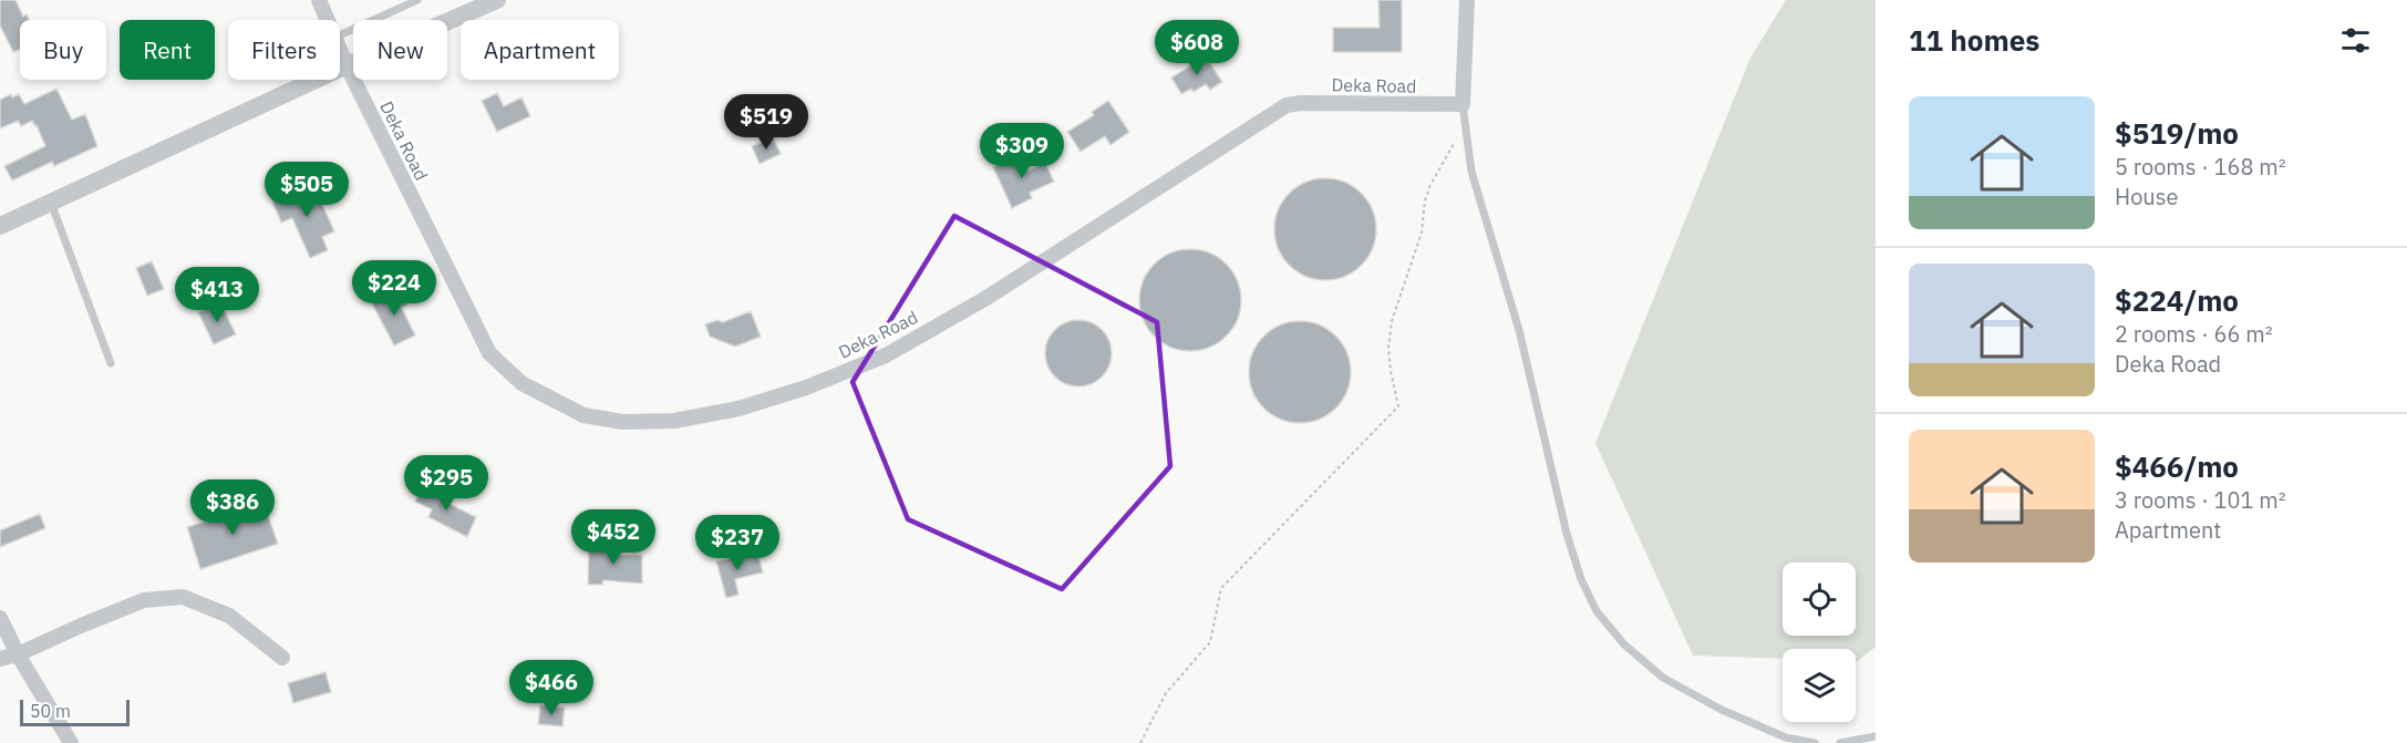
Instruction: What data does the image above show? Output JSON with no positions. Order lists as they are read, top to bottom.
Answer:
{
  "streets": {
    "street": ["Deka Road"]
  },
  "scale_bar": "50 m",
  "page": {
    "heading": "11 homes",
    "price": [
      "$608",
      "$519",
      "$309",
      "$505",
      "$224",
      "$413",
      "$295",
      "$386",
      "$452",
      "$237",
      "$466"
    ],
    "chip": [
      "Buy",
      "Rent",
      "Filters",
      "New",
      "Apartment"
    ],
    "list": [
      {
        "name": "$519/mo",
        "note": "5 rooms · 168 m² · House"
      },
      {
        "name": "$224/mo",
        "note": "2 rooms · 66 m² · Deka Road"
      },
      {
        "name": "$466/mo",
        "note": "3 rooms · 101 m² · Apartment"
      }
    ],
    "scale": "50 m"
  }
}
